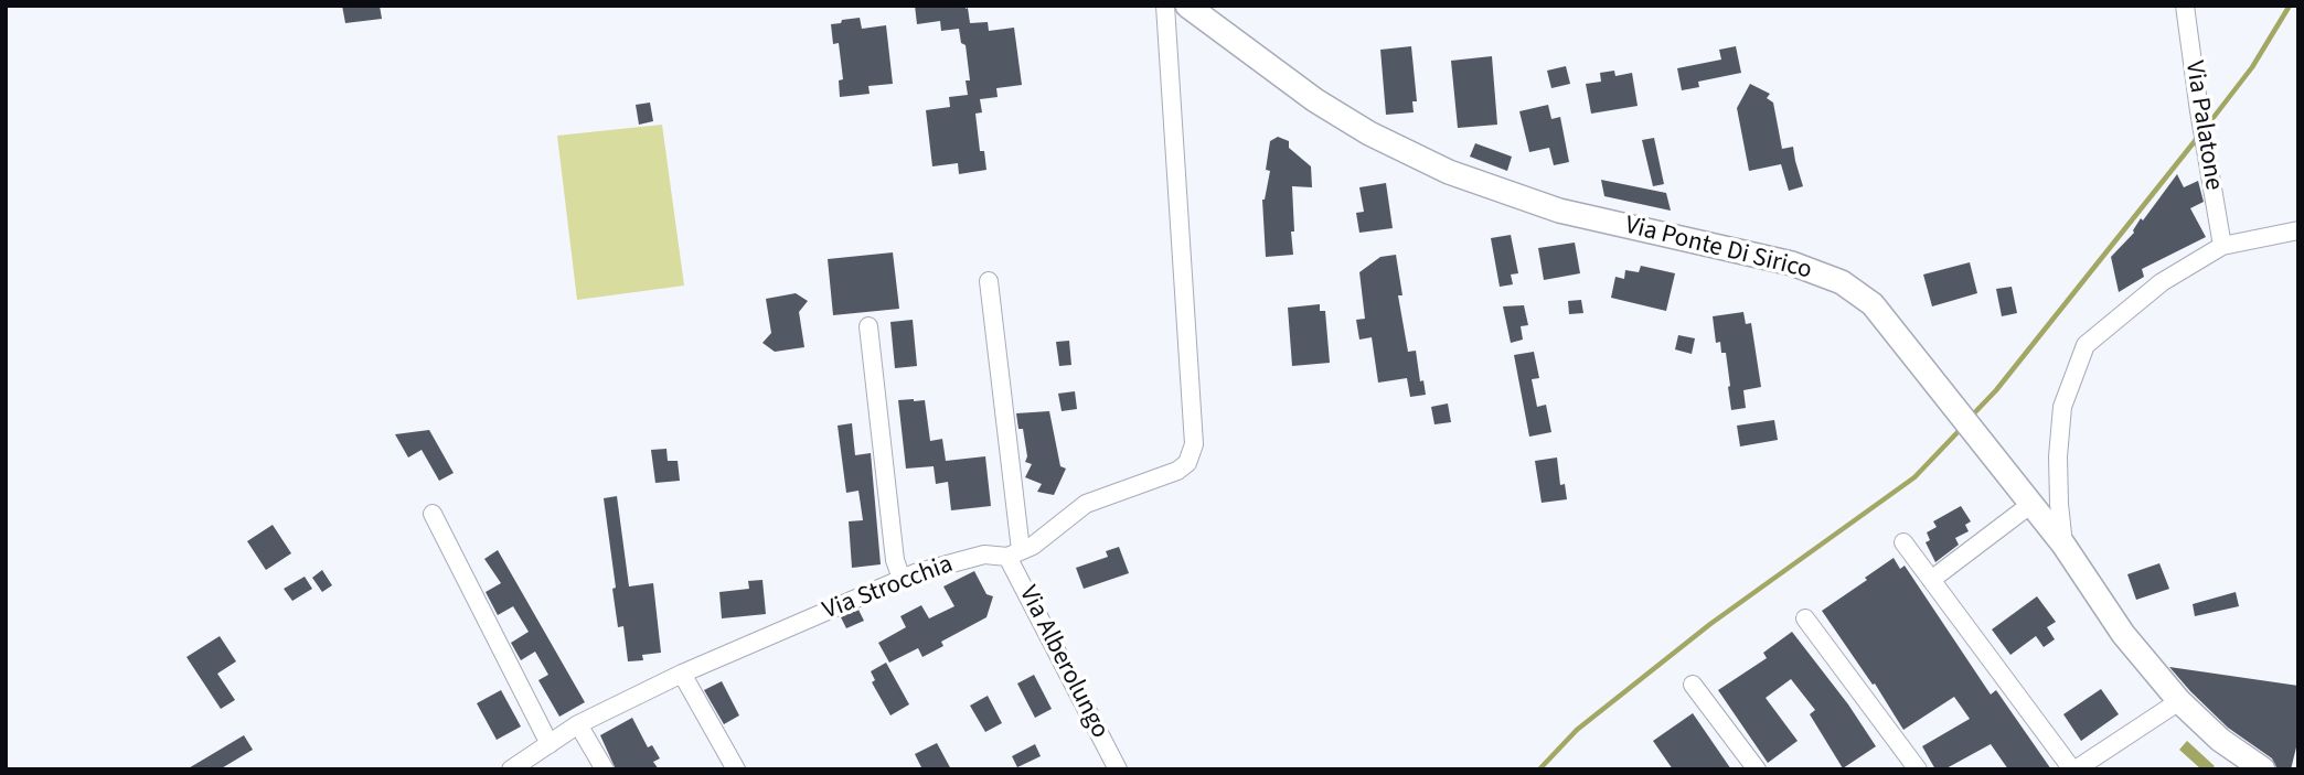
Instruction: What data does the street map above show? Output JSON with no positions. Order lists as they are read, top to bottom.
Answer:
{
  "streets": {
    "street": [
      "Via Palatone",
      "Via Ponte Di Sirico",
      "Via Strocchia",
      "Via Alberolungo"
    ]
  },
  "crossings": [
    ["Via Strocchia", "Via Alberolungo"]
  ]
}
